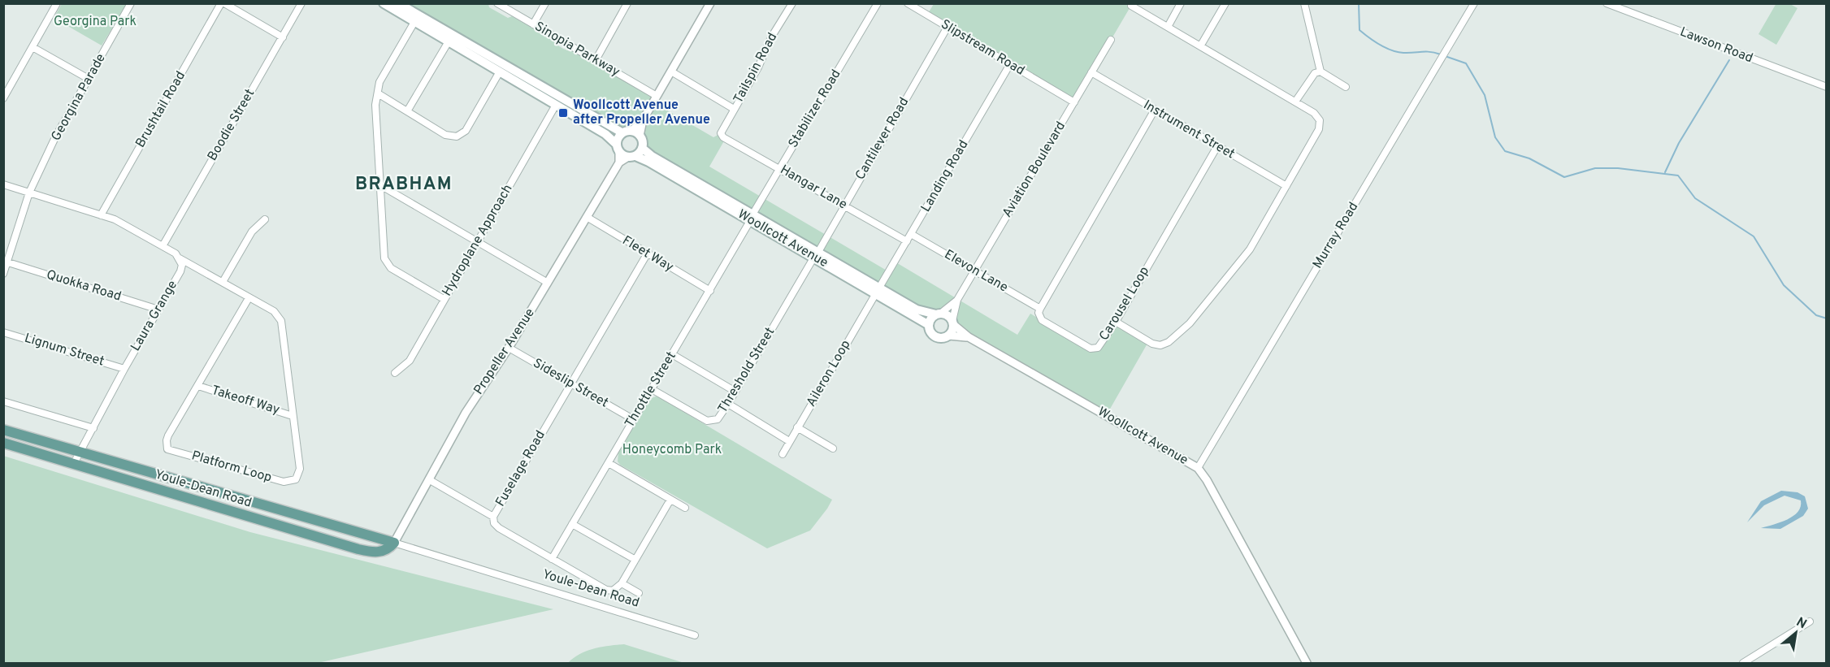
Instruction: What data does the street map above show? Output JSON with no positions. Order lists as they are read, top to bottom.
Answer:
{
  "streets": {
    "main road": ["Woollcott Avenue", "Youle-Dean Road"],
    "street": [
      "Lawson Road",
      "Slipstream Road",
      "Sinopia Parkway",
      "Tailspin Road",
      "Georgina Parade",
      "Stabilizer Road",
      "Brushtail Road",
      "Boodie Street",
      "Instrument Street",
      "Cantilever Road",
      "Aviation Boulevard",
      "Landing Road",
      "Hangar Lane",
      "Murray Road",
      "Hydroplane Approach",
      "Fleet Way",
      "Elevon Lane",
      "Quokka Road",
      "Carousel Loop",
      "Laura Grange",
      "Lignum Street",
      "Propeller Avenue",
      "Threshold Street",
      "Aileron Loop",
      "Sideslip Street",
      "Throttle Street",
      "Takeoff Way",
      "Platform Loop",
      "Fuselage Road"
    ]
  },
  "crossings": [
    ["Slipstream Road", "Cantilever Road"],
    ["Slipstream Road", "Aviation Boulevard"],
    ["Slipstream Road", "Landing Road"],
    ["Tailspin Road", "Hangar Lane"],
    ["Georgina Parade", "Quokka Road"],
    ["Stabilizer Road", "Hangar Lane"],
    ["Stabilizer Road", "Woollcott Avenue"],
    ["Stabilizer Road", "Throttle Street"],
    ["Instrument Street", "Aviation Boulevard"],
    ["Instrument Street", "Carousel Loop"],
    ["Cantilever Road", "Hangar Lane"],
    ["Cantilever Road", "Woollcott Avenue"],
    ["Cantilever Road", "Threshold Street"],
    ["Aviation Boulevard", "Woollcott Avenue"],
    ["Aviation Boulevard", "Elevon Lane"],
    ["Landing Road", "Hangar Lane"],
    ["Landing Road", "Woollcott Avenue"],
    ["Landing Road", "Elevon Lane"],
    ["Landing Road", "Aileron Loop"],
    ["Murray Road", "Woollcott Avenue"],
    ["Woollcott Avenue", "Hydroplane Approach"],
    ["Woollcott Avenue", "Propeller Avenue"],
    ["Woollcott Avenue", "Threshold Street"],
    ["Woollcott Avenue", "Aileron Loop"],
    ["Woollcott Avenue", "Throttle Street"],
    ["Fleet Way", "Propeller Avenue"],
    ["Fleet Way", "Throttle Street"],
    ["Fleet Way", "Fuselage Road"],
    ["Elevon Lane", "Carousel Loop"],
    ["Quokka Road", "Laura Grange"],
    ["Laura Grange", "Lignum Street"],
    ["Laura Grange", "Platform Loop"],
    ["Laura Grange", "Youle-Dean Road"],
    ["Propeller Avenue", "Sideslip Street"],
    ["Propeller Avenue", "Youle-Dean Road"],
    ["Threshold Street", "Throttle Street"],
    ["Sideslip Street", "Throttle Street"],
    ["Sideslip Street", "Fuselage Road"],
    ["Throttle Street", "Fuselage Road"],
    ["Takeoff Way", "Platform Loop"]
  ],
  "districts": ["BRABHAM"],
  "parks": ["Georgina Park", "Honeycomb Park"],
  "places": {
    "transit": ["Woollcott Avenue after Propeller Avenue"]
  },
  "north": "top right"
}
